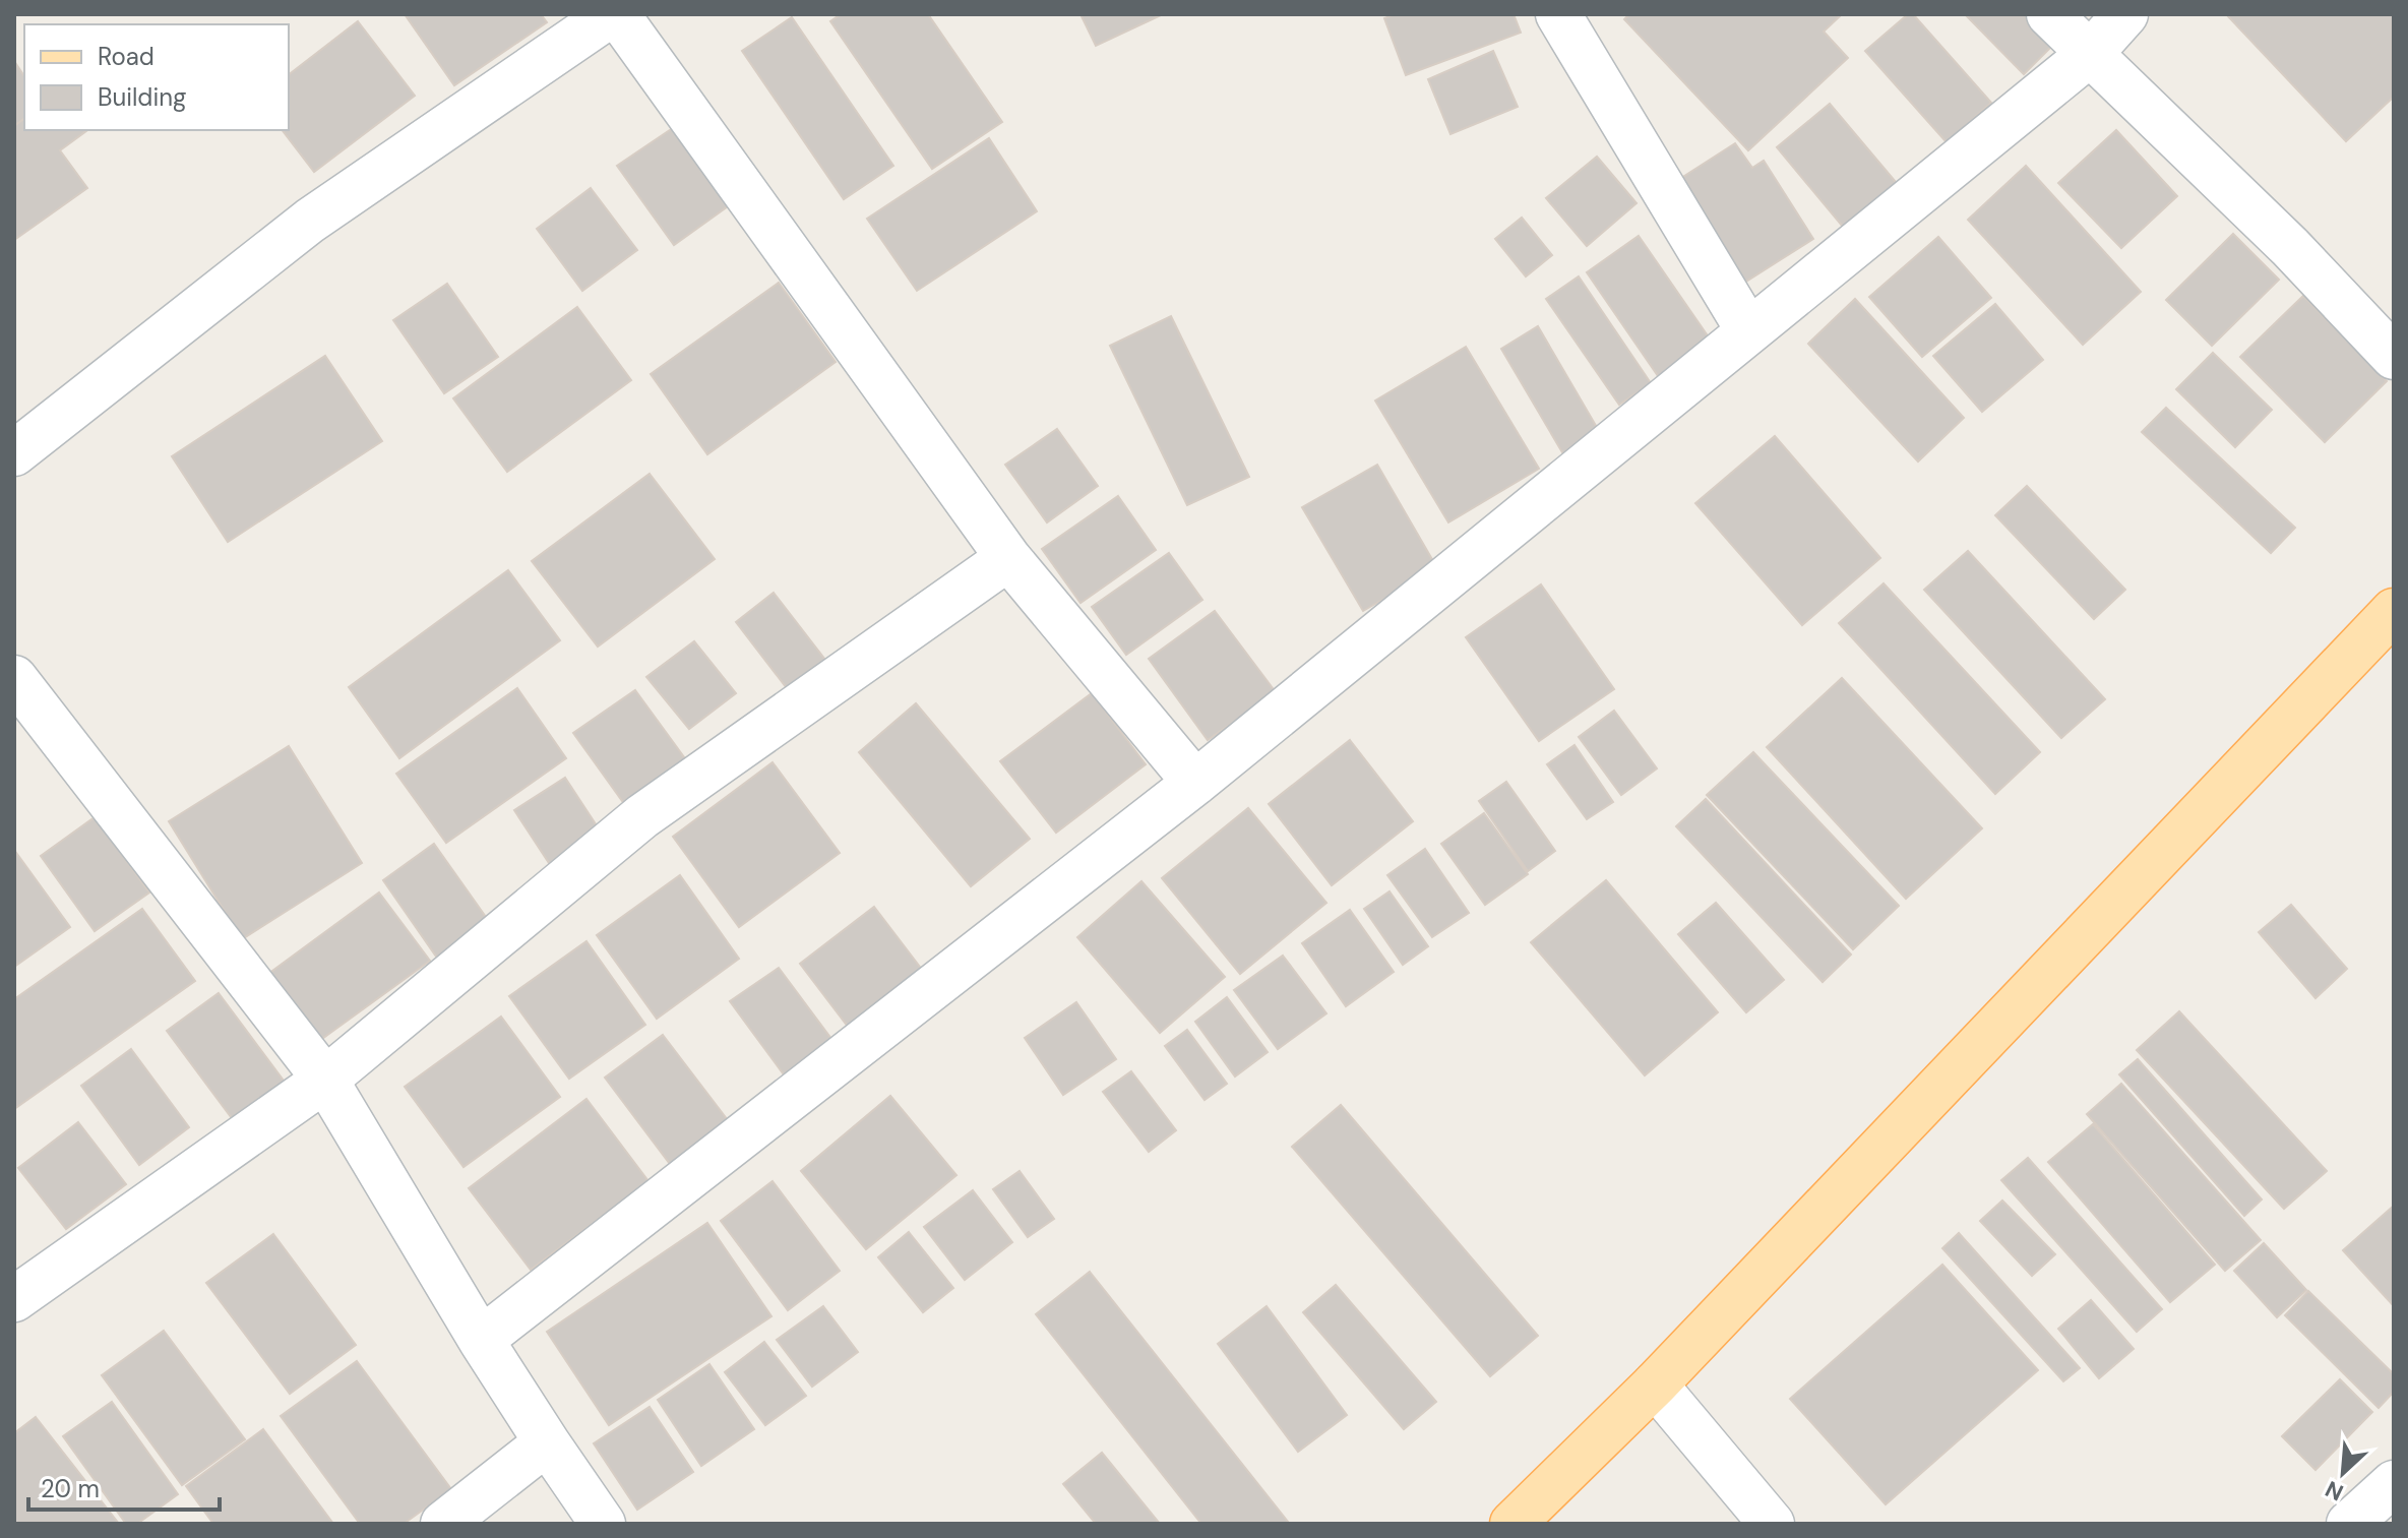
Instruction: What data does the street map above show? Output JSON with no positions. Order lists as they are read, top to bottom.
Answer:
{
  "legend": ["Road", "Building"],
  "scale_bar": "20 m",
  "north": "bottom left"
}
